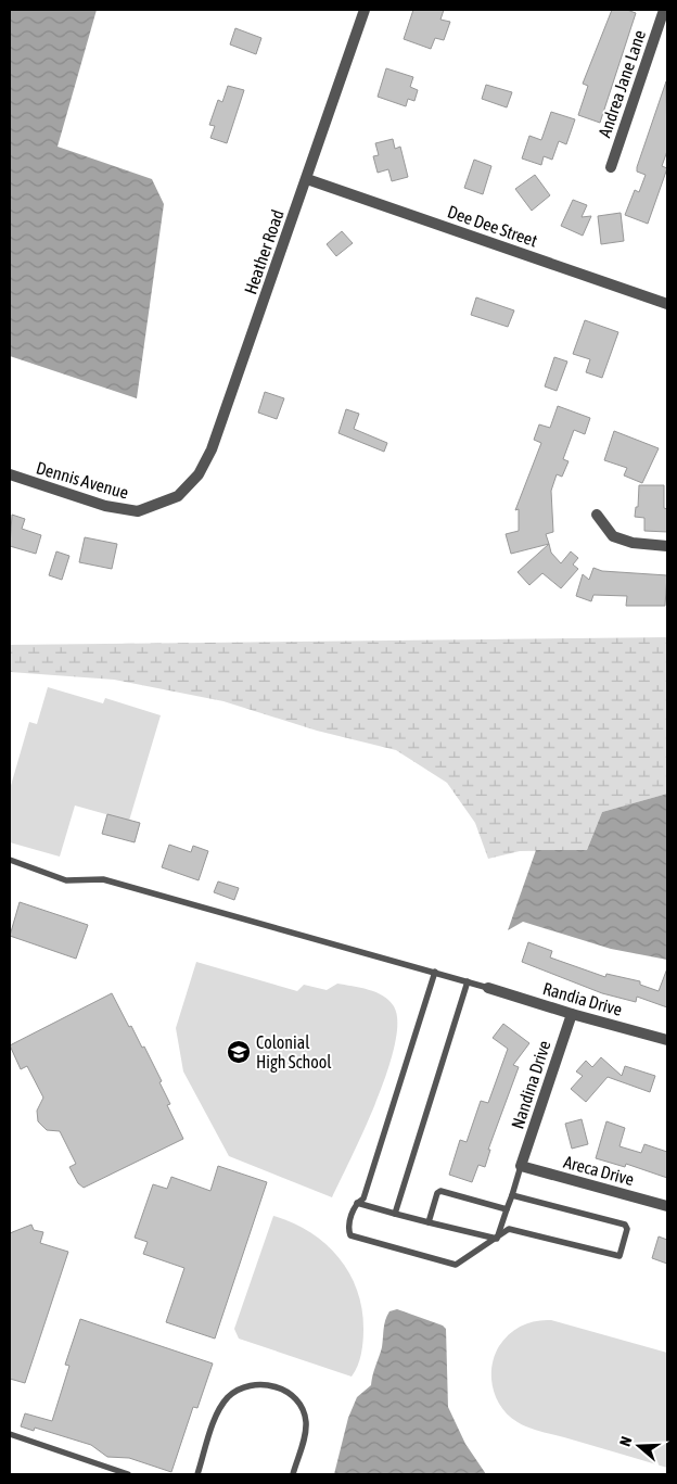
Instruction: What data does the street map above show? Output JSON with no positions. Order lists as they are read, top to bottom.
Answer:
{
  "streets": {
    "street": [
      "Andrea Jane Lane",
      "Dee Dee Street",
      "Heather Road",
      "Dennis Avenue",
      "Randia Drive",
      "Nandina Drive",
      "Areca Drive"
    ]
  },
  "crossings": [
    ["Dee Dee Street", "Heather Road"],
    ["Heather Road", "Dennis Avenue"],
    ["Randia Drive", "Nandina Drive"],
    ["Nandina Drive", "Areca Drive"]
  ],
  "places": {
    "school or university": ["Colonial High School"]
  },
  "north": "left"
}
